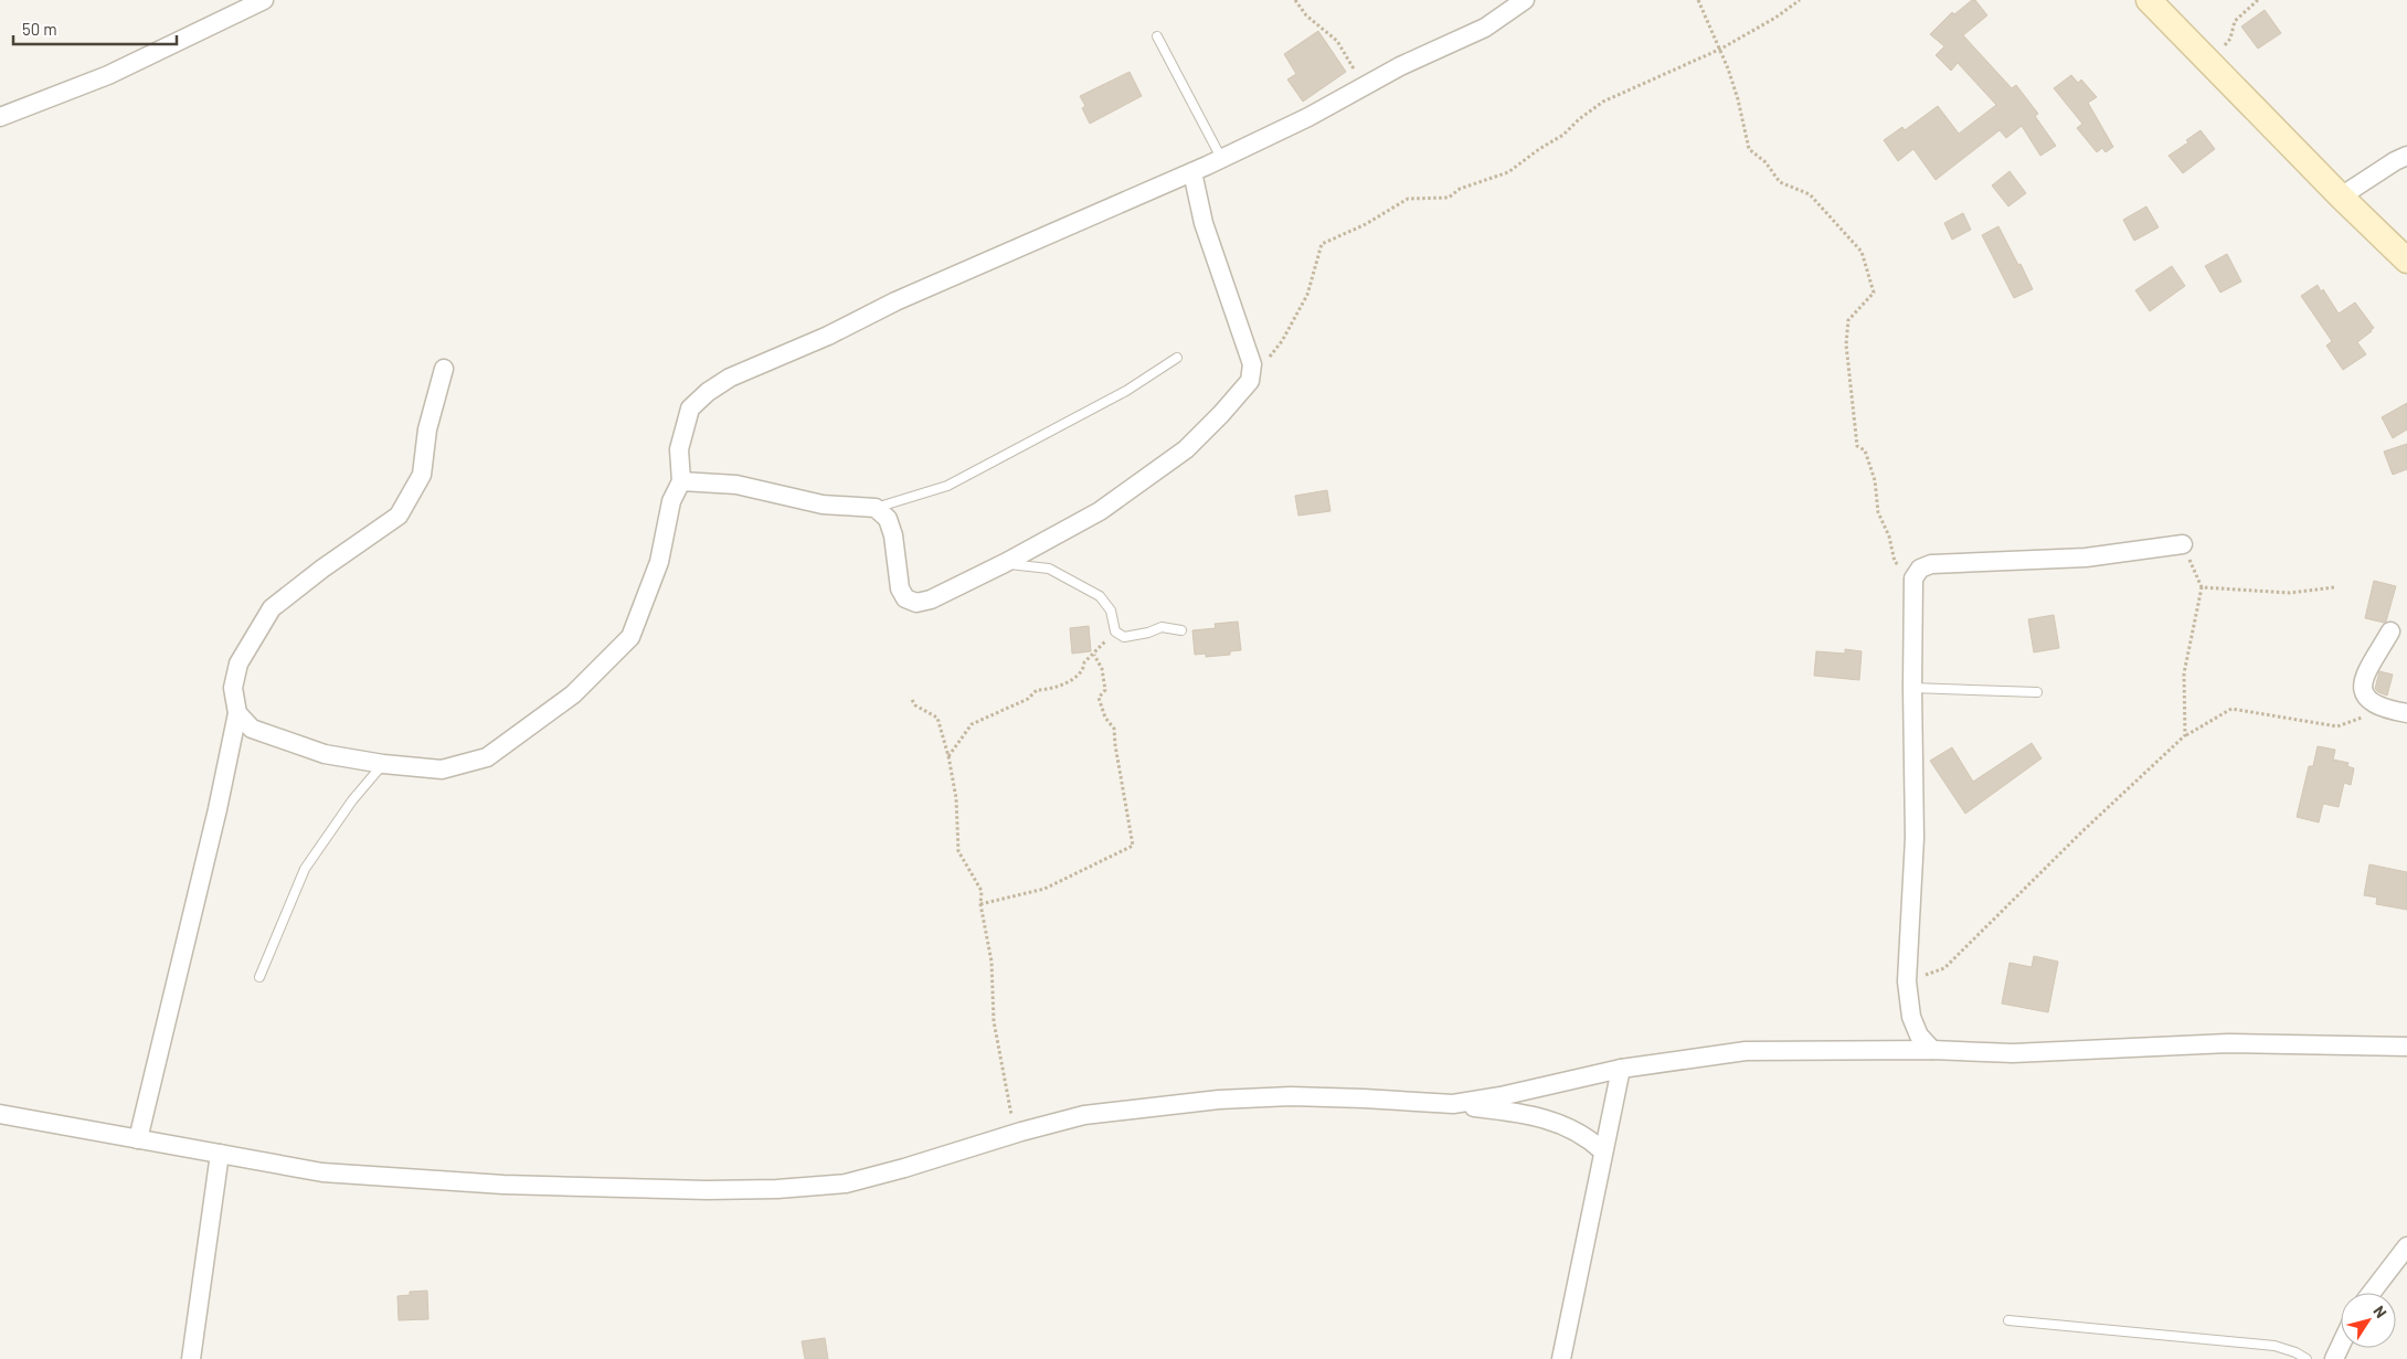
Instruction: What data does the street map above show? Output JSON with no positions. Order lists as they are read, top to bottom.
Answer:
{
  "scale_bar": "50 m",
  "north": "top right"
}
